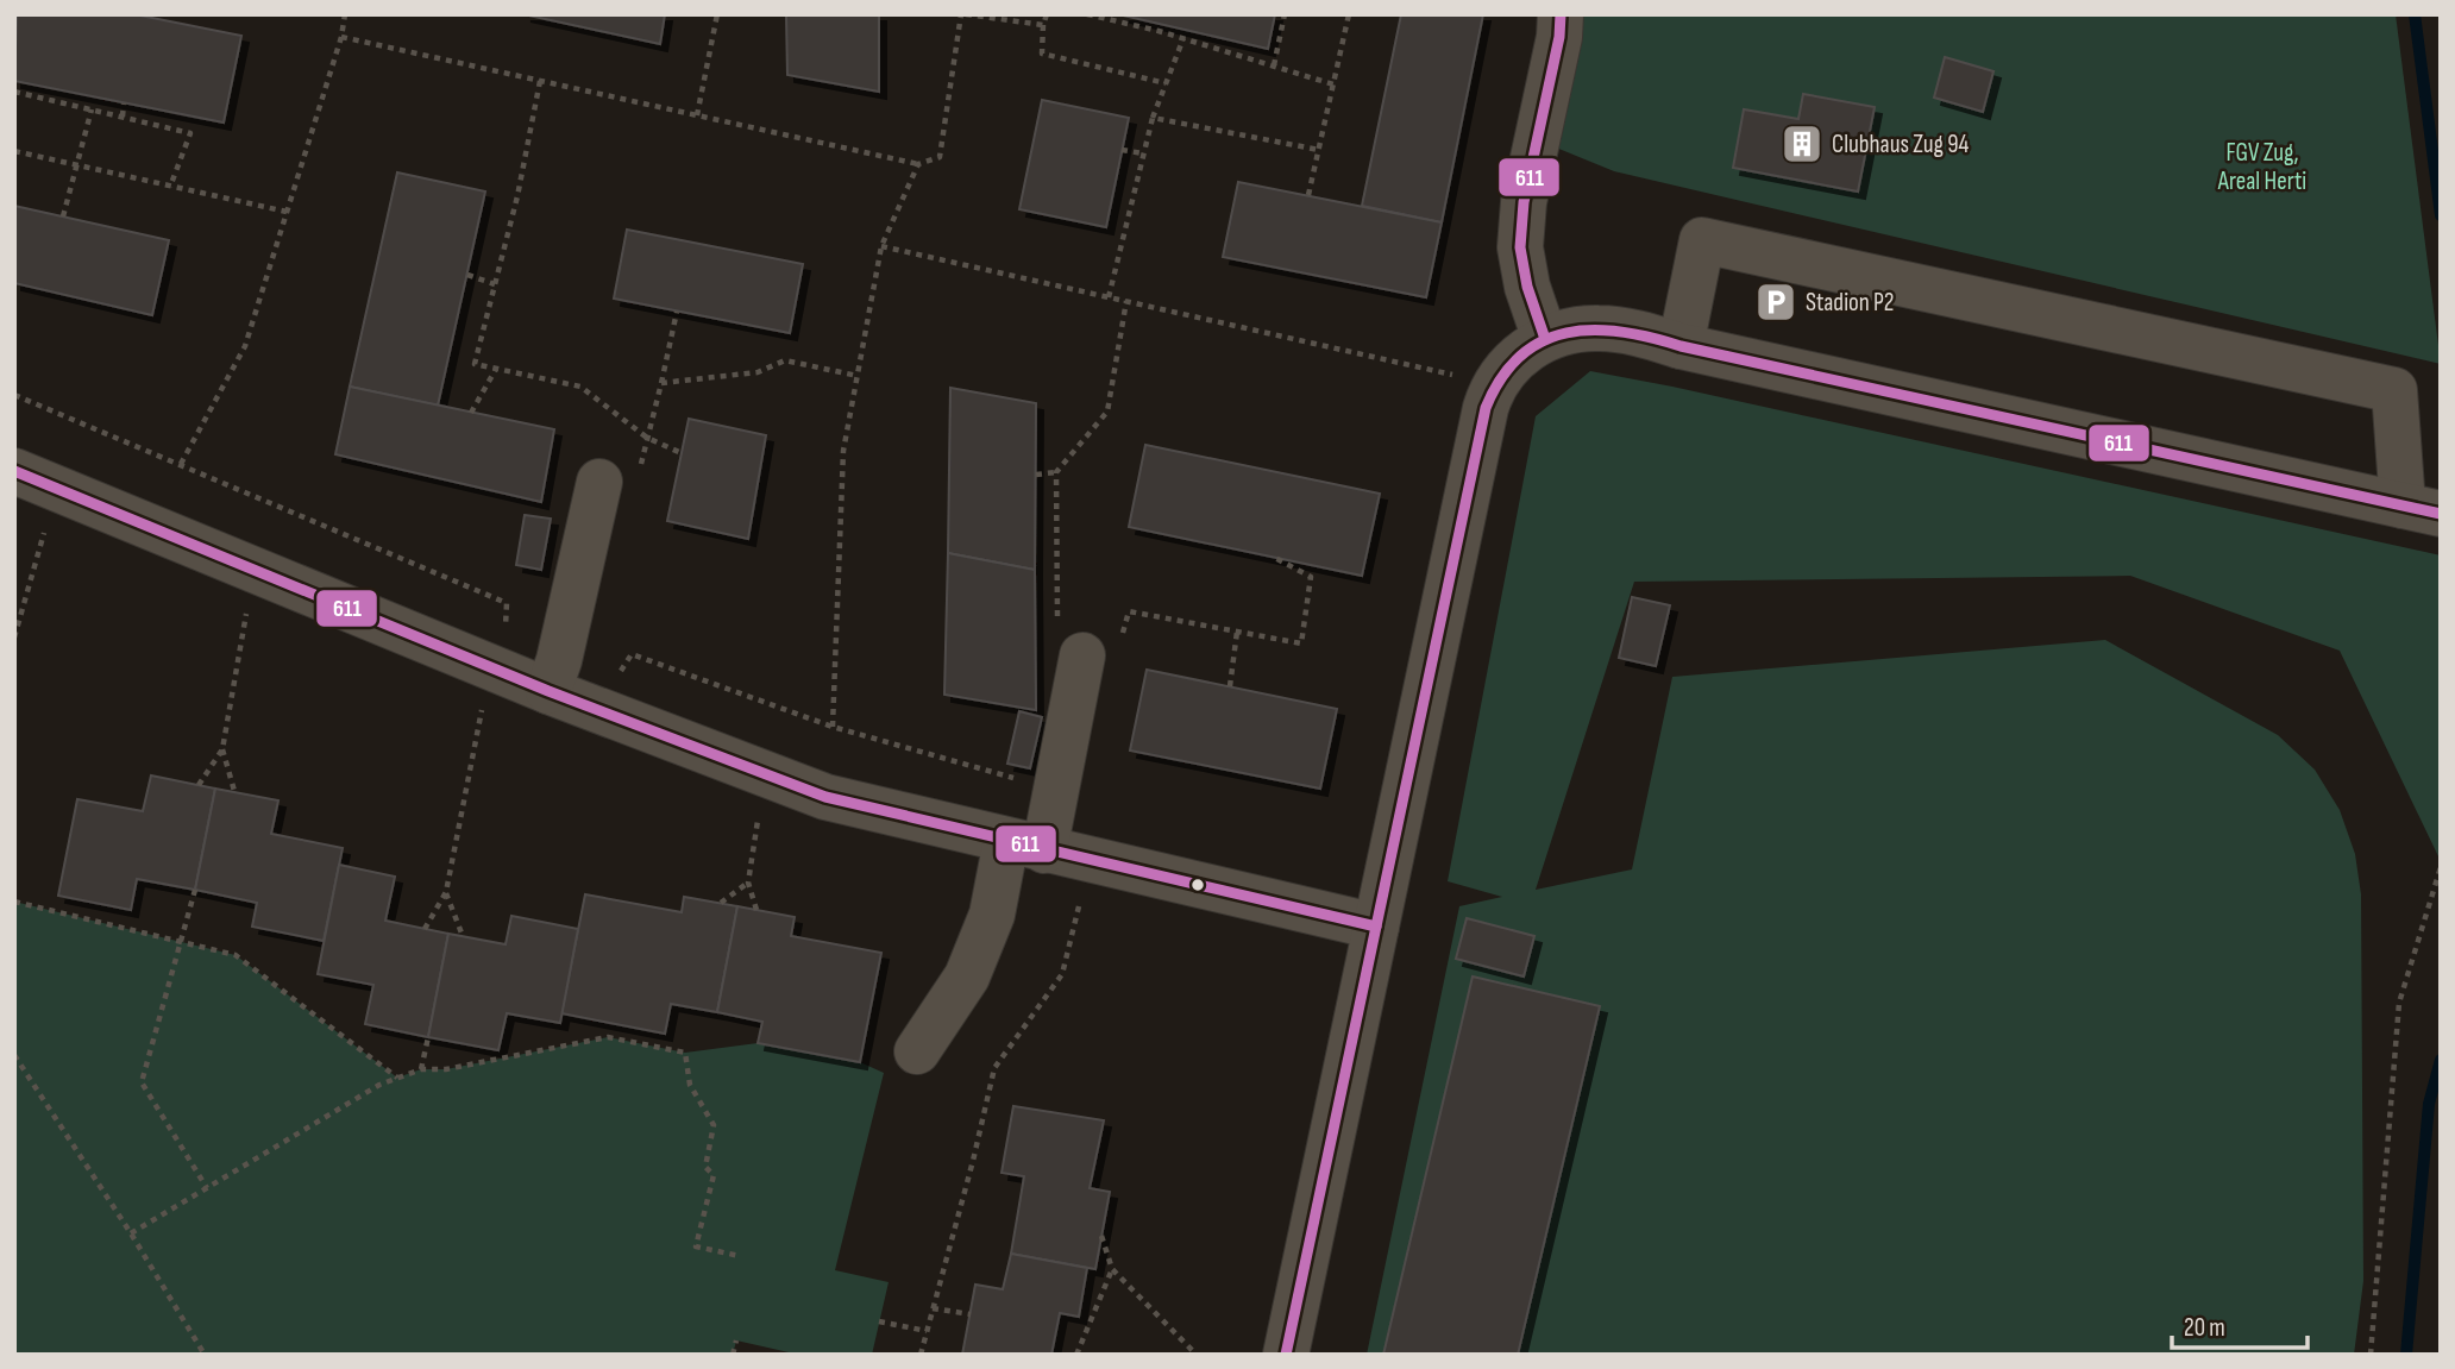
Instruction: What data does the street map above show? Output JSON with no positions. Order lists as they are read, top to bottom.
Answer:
{
  "parks": ["FGV Zug, Areal Herti"],
  "places": {
    "building": ["Clubhaus Zug 94"],
    "parking": ["Stadion P2"]
  },
  "lines": ["transit line 611"],
  "scale_bar": "20 m"
}
